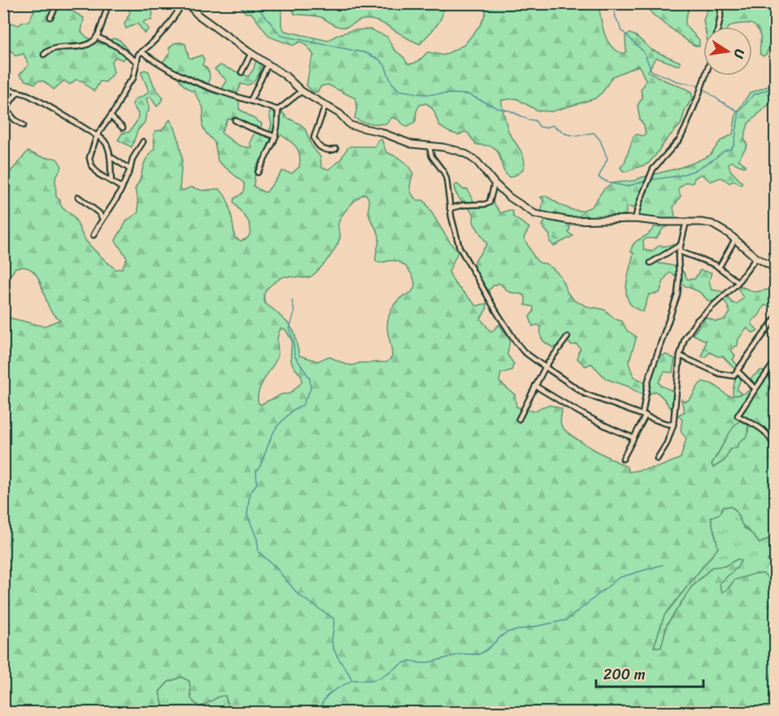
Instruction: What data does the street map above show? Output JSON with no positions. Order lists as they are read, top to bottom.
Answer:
{
  "scale_bar": "200 m",
  "north": "right"
}
